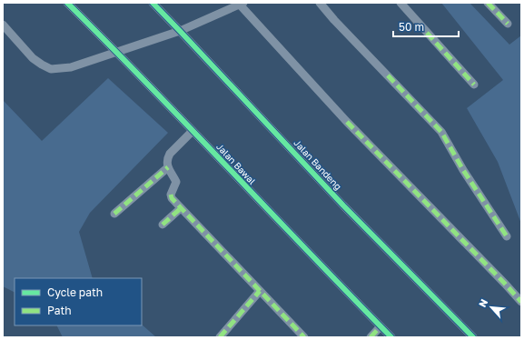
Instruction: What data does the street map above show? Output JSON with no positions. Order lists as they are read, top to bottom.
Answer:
{
  "streets": {
    "street": ["Jalan Bawal", "Jalan Bandeng"]
  },
  "legend": ["Cycle path", "Path"],
  "scale_bar": "50 m",
  "north": "top left"
}
